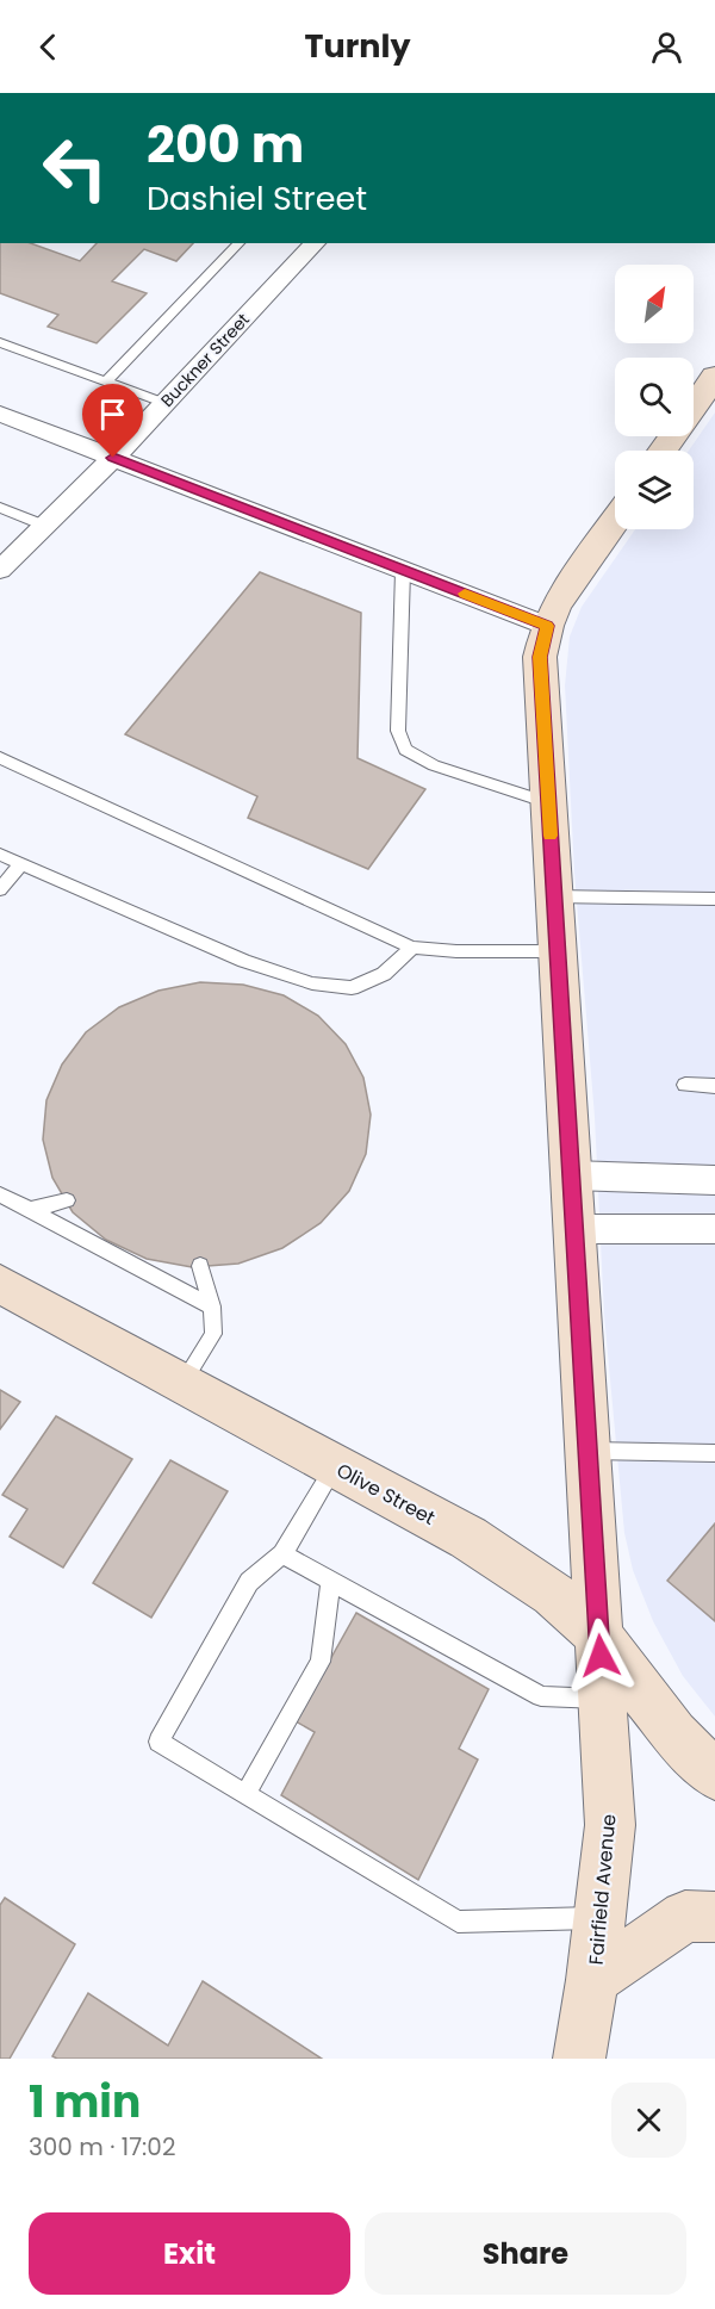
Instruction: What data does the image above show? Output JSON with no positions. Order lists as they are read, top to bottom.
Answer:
{
  "streets": {
    "street": ["Buckner Street", "Olive Street", "Fairfield Avenue"]
  },
  "crossings": [
    ["Olive Street", "Fairfield Avenue"]
  ],
  "north": "top right",
  "page": {
    "header": "Turnly",
    "turn": ["200 m", "Dashiel Street"],
    "heading": ["1 min", "300 m · 17:02"],
    "buttons": ["Exit", "Share"]
  }
}
